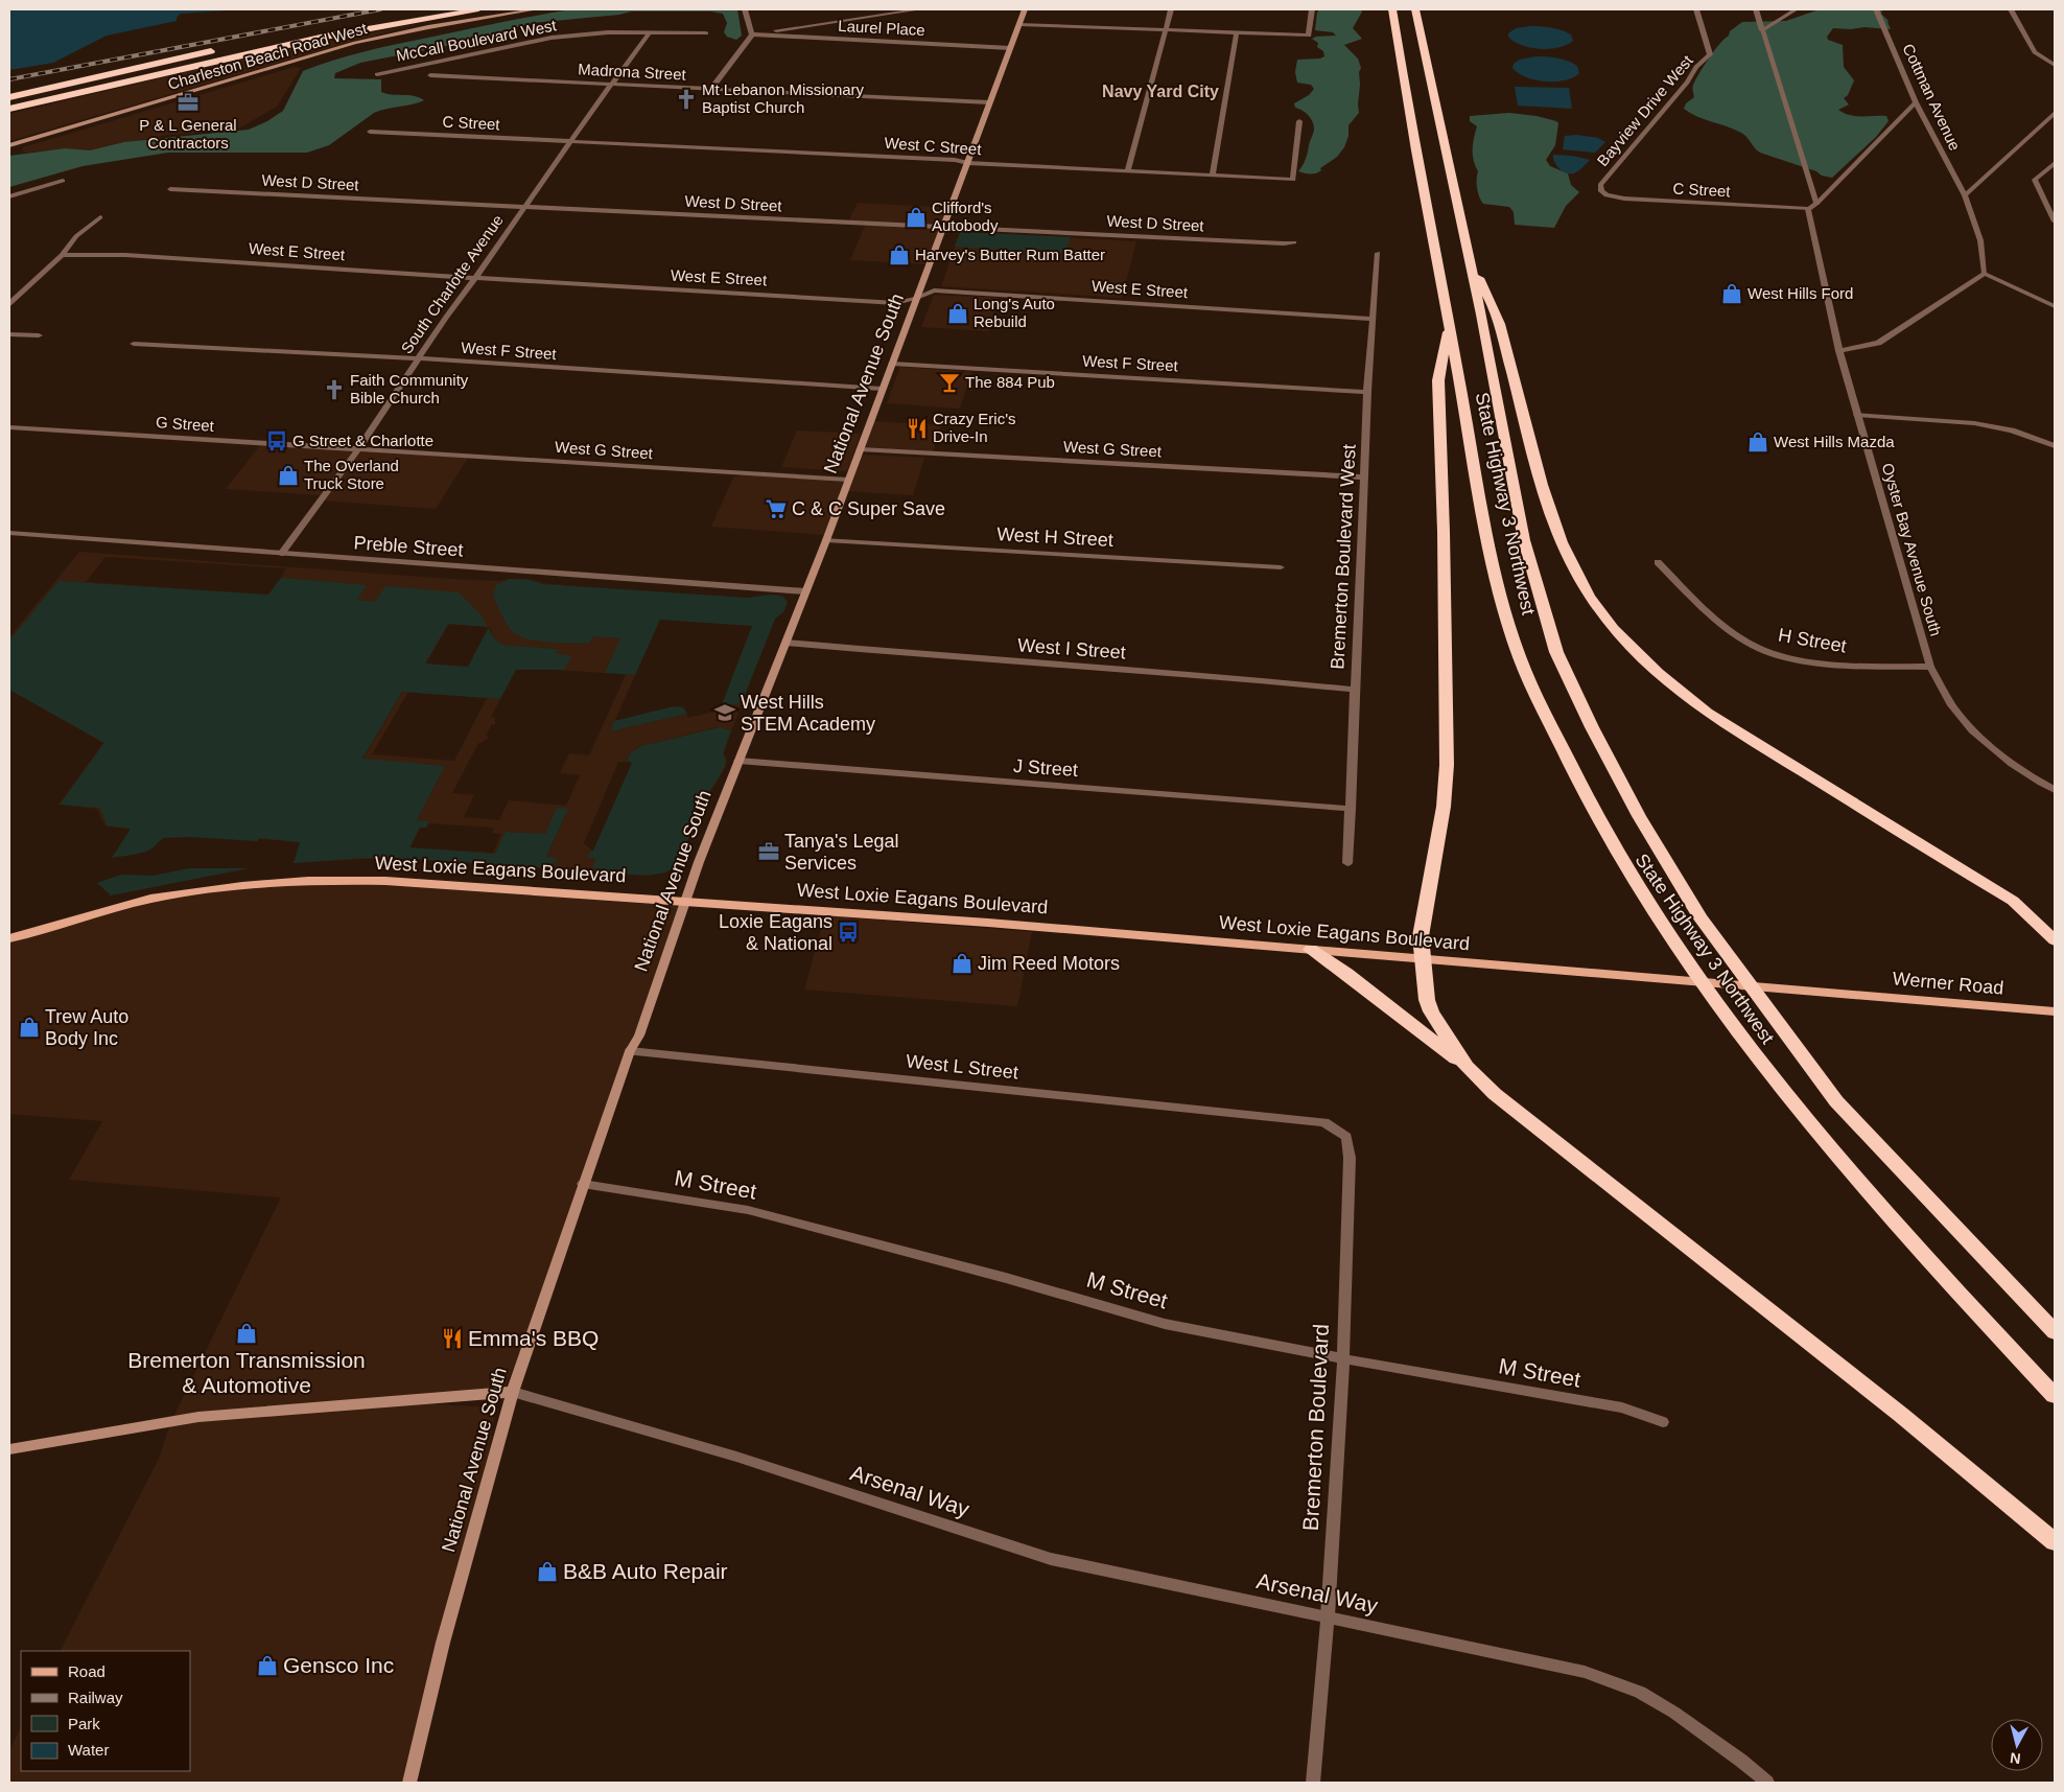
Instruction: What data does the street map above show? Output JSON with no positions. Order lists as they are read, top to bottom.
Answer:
{
  "streets": {
    "highway": ["State Highway 3 Northwest"],
    "main road": [
      "Charleston Beach Road West",
      "National Avenue South",
      "West Loxie Eagans Boulevard",
      "Werner Road",
      "Arsenal Way"
    ],
    "street": [
      "Laurel Place",
      "McCall Boulevard West",
      "Madrona Street",
      "Cottman Avenue",
      "Bayview Drive West",
      "C Street",
      "West C Street",
      "West D Street",
      "West E Street",
      "South Charlotte Avenue",
      "West F Street",
      "G Street",
      "West G Street",
      "West H Street",
      "Preble Street",
      "Oyster Bay Avenue South",
      "Bremerton Boulevard West",
      "H Street",
      "West I Street",
      "J Street",
      "West L Street",
      "M Street",
      "Bremerton Boulevard"
    ]
  },
  "crossings": [
    ["Laurel Place", "National Avenue South"],
    ["McCall Boulevard West", "South Charlotte Avenue"],
    ["Madrona Street", "South Charlotte Avenue"],
    ["Madrona Street", "National Avenue South"],
    ["Bayview Drive West", "C Street"],
    ["C Street", "West C Street"],
    ["C Street", "South Charlotte Avenue"],
    ["C Street", "Oyster Bay Avenue South"],
    ["West C Street", "South Charlotte Avenue"],
    ["West C Street", "National Avenue South"],
    ["West D Street", "South Charlotte Avenue"],
    ["West D Street", "National Avenue South"],
    ["West E Street", "South Charlotte Avenue"],
    ["West E Street", "National Avenue South"],
    ["West E Street", "Bremerton Boulevard West"],
    ["South Charlotte Avenue", "West F Street"],
    ["South Charlotte Avenue", "G Street"],
    ["South Charlotte Avenue", "West G Street"],
    ["South Charlotte Avenue", "Preble Street"],
    ["West F Street", "National Avenue South"],
    ["West F Street", "Bremerton Boulevard West"],
    ["National Avenue South", "West G Street"],
    ["National Avenue South", "West H Street"],
    ["National Avenue South", "Preble Street"],
    ["National Avenue South", "West I Street"],
    ["National Avenue South", "J Street"],
    ["National Avenue South", "West Loxie Eagans Boulevard"],
    ["National Avenue South", "West L Street"],
    ["National Avenue South", "M Street"],
    ["National Avenue South", "Arsenal Way"],
    ["G Street", "West G Street"],
    ["West G Street", "Bremerton Boulevard West"],
    ["Oyster Bay Avenue South", "H Street"],
    ["Bremerton Boulevard West", "West I Street"],
    ["Bremerton Boulevard West", "J Street"],
    ["West Loxie Eagans Boulevard", "Werner Road"],
    ["West L Street", "Bremerton Boulevard"],
    ["M Street", "Bremerton Boulevard"],
    ["Bremerton Boulevard", "Arsenal Way"]
  ],
  "districts": ["Navy Yard City"],
  "places": {
    "church": ["Mt Lebanon Missionary Baptist Church", "Faith Community Bible Church"],
    "office": ["P & L General Contractors", "Tanya's Legal Services"],
    "shop": [
      "Clifford's Autobody",
      "Harvey's Butter Rum Batter",
      "West Hills Ford",
      "Long's Auto Rebuild",
      "West Hills Mazda",
      "The Overland Truck Store",
      "Jim Reed Motors",
      "Trew Auto Body Inc",
      "Bremerton Transmission & Automotive",
      "B&B Auto Repair",
      "Gensco Inc"
    ],
    "bar": ["The 884 Pub"],
    "restaurant": ["Crazy Eric's Drive-In", "Emma's BBQ"],
    "bus stop": ["G Street & Charlotte", "Loxie Eagans & National"],
    "supermarket": ["C & C Super Save"],
    "school or university": ["West Hills STEM Academy"]
  },
  "legend": [
    "Road",
    "Railway",
    "Park",
    "Water"
  ],
  "north": "bottom"
}
